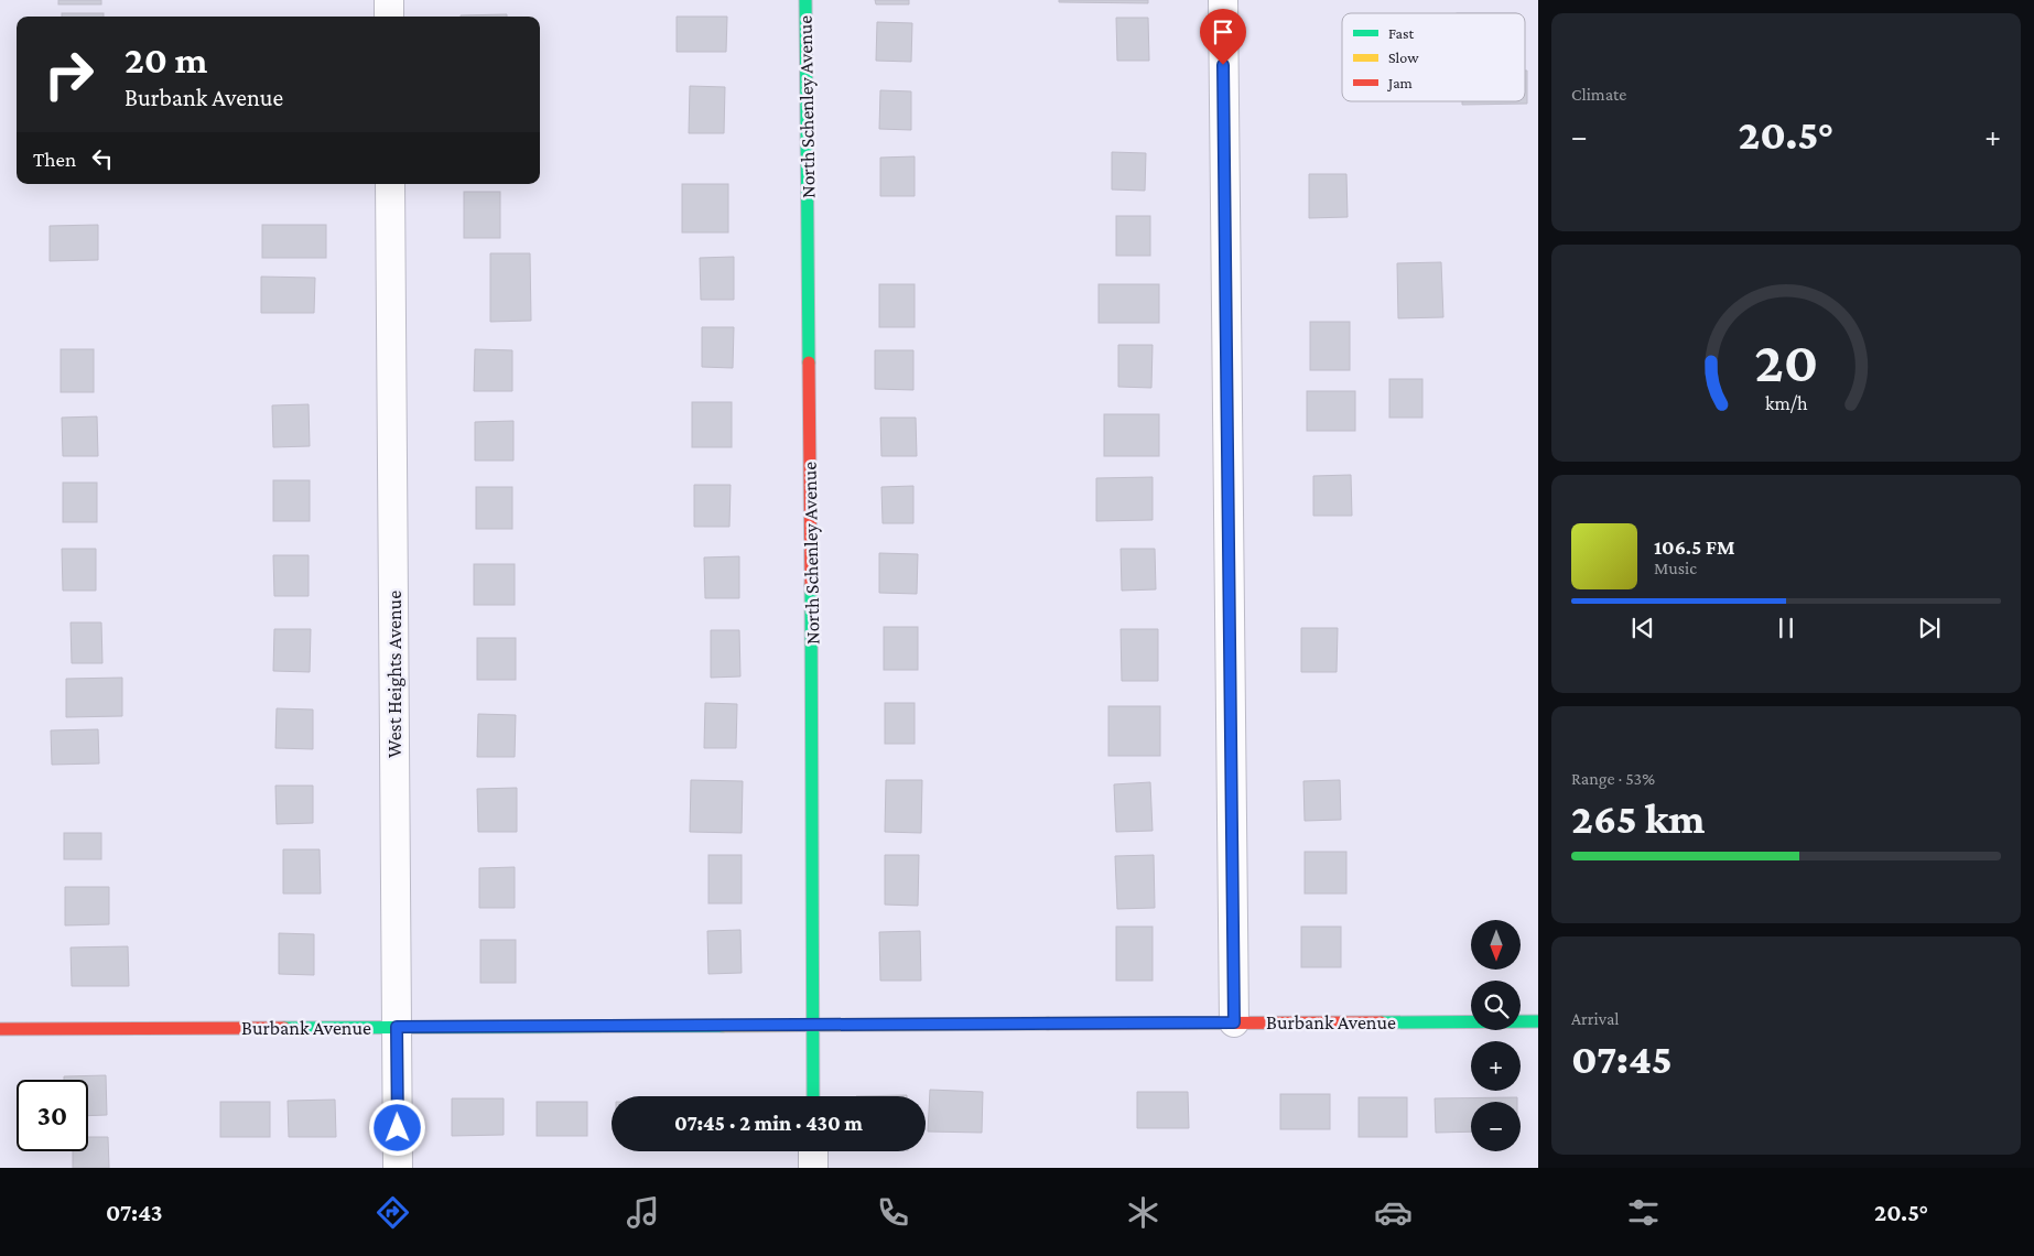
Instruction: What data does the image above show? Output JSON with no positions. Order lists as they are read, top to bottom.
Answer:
{
  "streets": {
    "street": ["North Schenley Avenue", "West Heights Avenue", "Burbank Avenue"]
  },
  "crossings": [
    ["North Schenley Avenue", "Burbank Avenue"],
    ["West Heights Avenue", "Burbank Avenue"]
  ],
  "legend": ["Fast", "Slow", "Jam"],
  "north": "bottom",
  "page": {
    "tile": [
      "Climate",
      ["Range · 53%", "265 km"],
      ["Arrival", "07:45"]
    ],
    "turn": ["20 m", "Burbank Avenue"],
    "heat": ["−", "20.5°", "+"],
    "then": "Then",
    "song": ["106.5 FM", "Music"],
    "map_buttons": ["+", "−"],
    "limit": "30",
    "trip": "07:45 · 2 min · 430 m",
    "tabs": ["07:43", "20.5°"],
    "gauge": ["20", "km/h"]
  }
}
